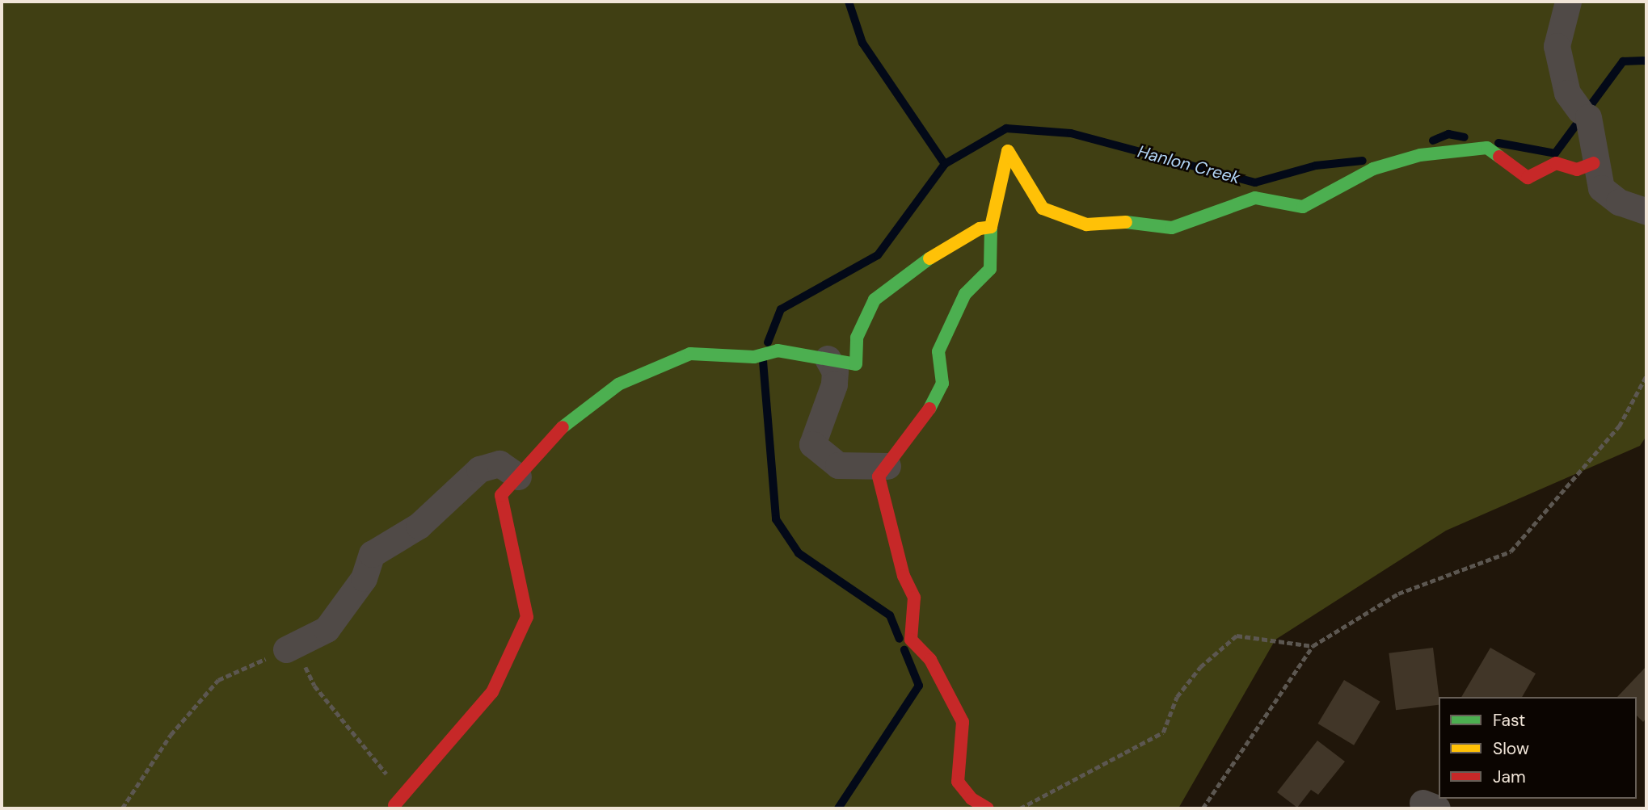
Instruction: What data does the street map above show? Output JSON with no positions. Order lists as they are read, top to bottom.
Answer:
{
  "water": ["Hanlon Creek"],
  "legend": ["Fast", "Slow", "Jam"]
}
